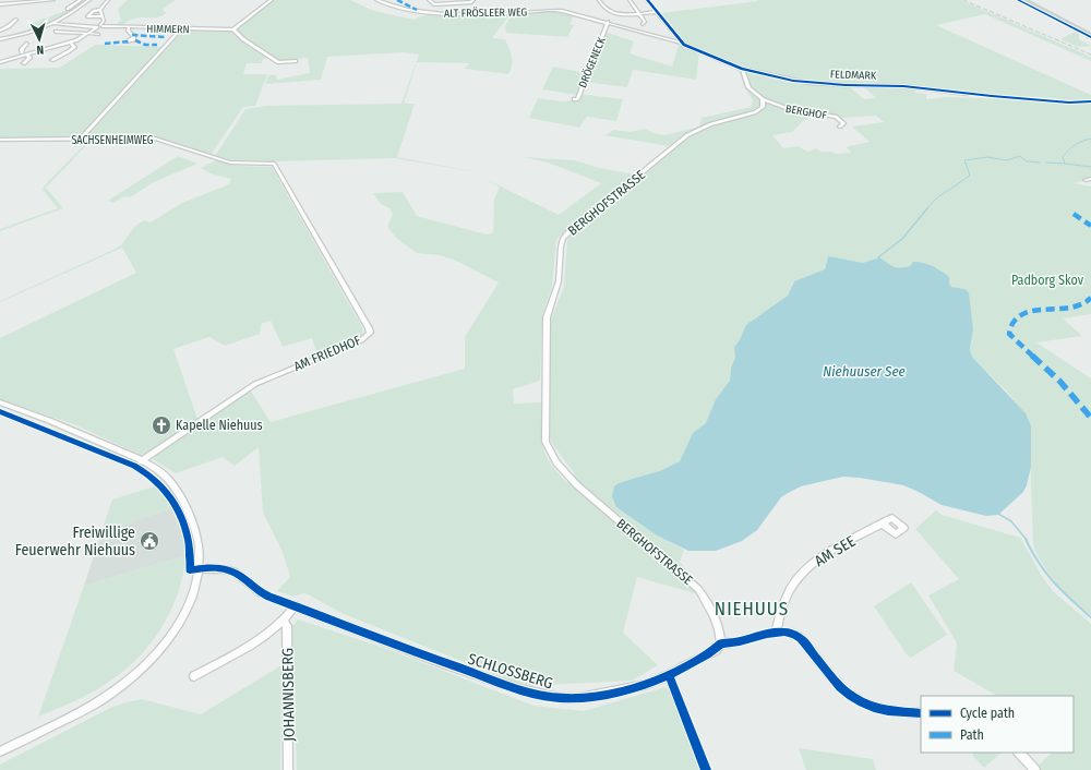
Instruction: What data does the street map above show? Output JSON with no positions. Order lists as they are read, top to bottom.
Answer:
{
  "streets": {
    "street": [
      "ALT FRÖSLEER WEG",
      "HIMMERN",
      "DRÖGENECK",
      "FELDMARK",
      "BERGHOF",
      "SACHSENHEIMWEG",
      "BERGHOFSTRASSE",
      "AM FRIEDHOF",
      "AM SEE",
      "SCHLOSSBERG",
      "JOHANNISBERG"
    ]
  },
  "crossings": [
    ["ALT FRÖSLEER WEG", "DRÖGENECK"],
    ["BERGHOF", "BERGHOFSTRASSE"],
    ["SACHSENHEIMWEG", "AM FRIEDHOF"],
    ["BERGHOFSTRASSE", "SCHLOSSBERG"],
    ["SCHLOSSBERG", "JOHANNISBERG"]
  ],
  "districts": ["NIEHUUS"],
  "water": ["Niehuuser See"],
  "parks": ["Padborg Skov"],
  "places": {
    "church": ["Kapelle Niehuus"],
    "public building": ["Freiwillige Feuerwehr Niehuus"]
  },
  "legend": ["Cycle path", "Path"],
  "north": "bottom"
}
